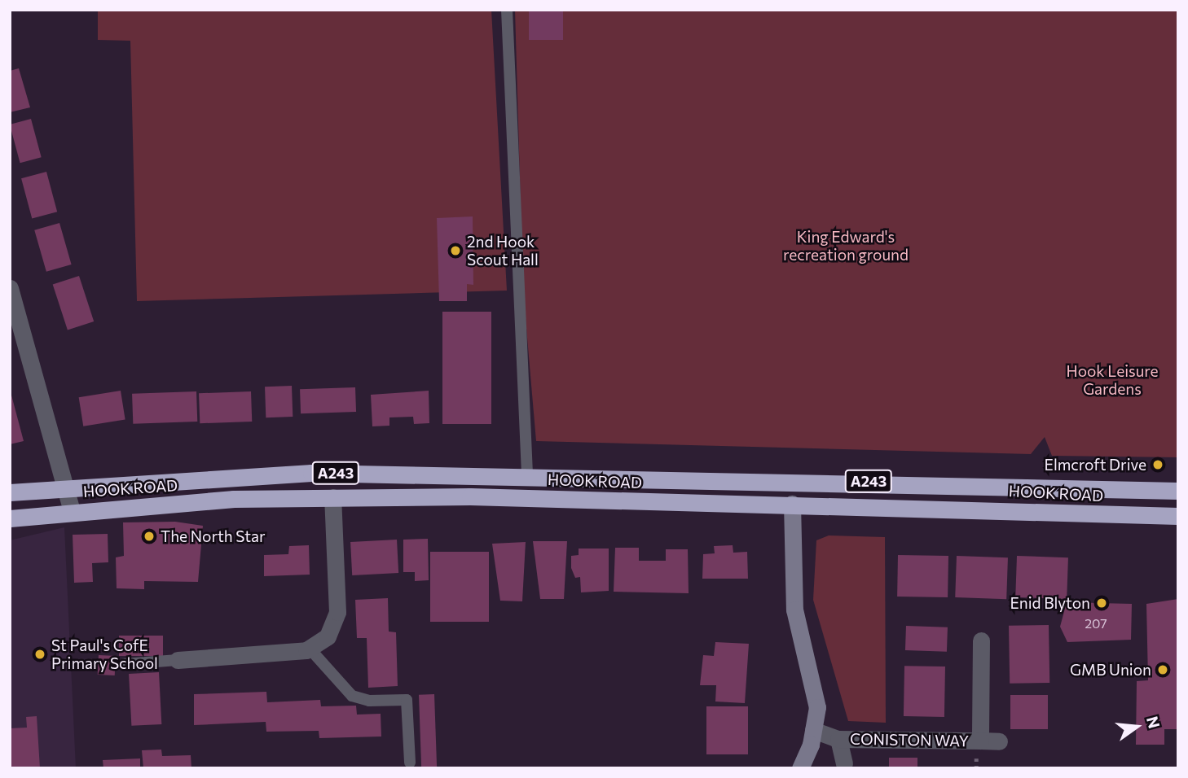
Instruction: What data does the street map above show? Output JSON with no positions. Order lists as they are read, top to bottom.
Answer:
{
  "streets": {
    "highway": ["A243", "HOOK ROAD"],
    "street": ["CONISTON WAY"]
  },
  "parks": ["King Edward's recreation ground", "Hook Leisure Gardens"],
  "places": [
    "2nd Hook Scout Hall",
    "Elmcroft Drive",
    "The North Star",
    "Enid Blyton",
    "St Paul's CofE Primary School",
    "GMB Union"
  ],
  "house_numbers": ["207"],
  "north": "right"
}
